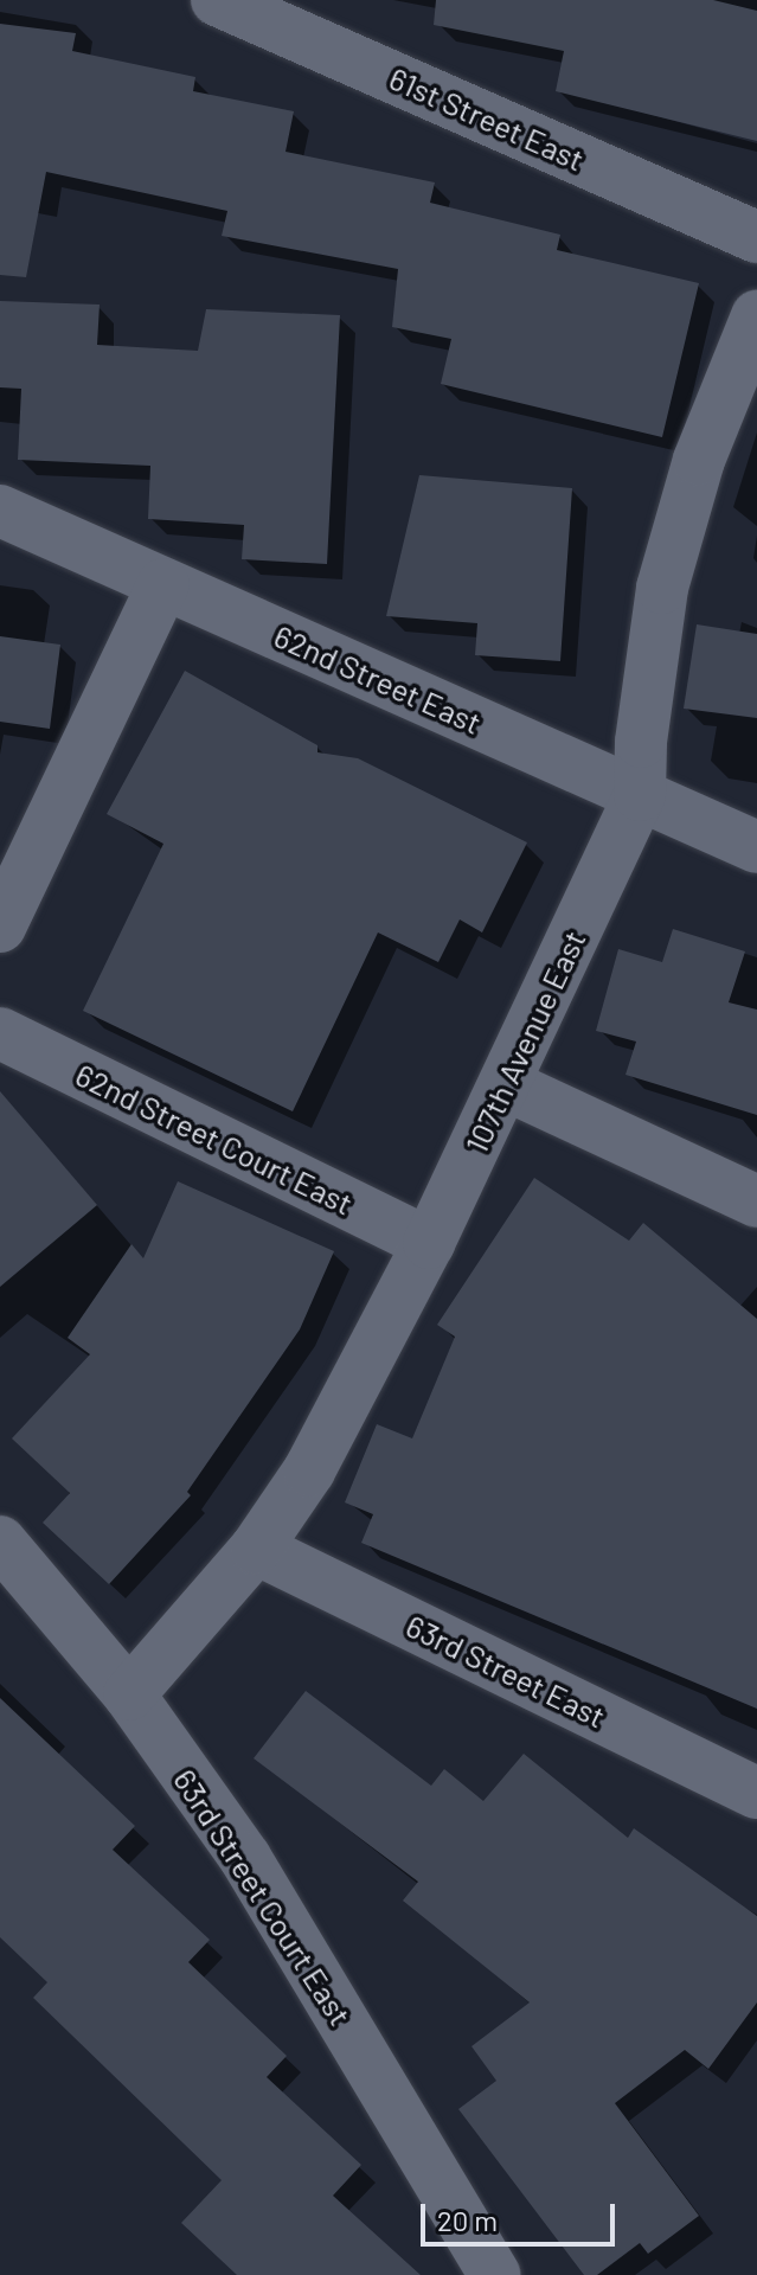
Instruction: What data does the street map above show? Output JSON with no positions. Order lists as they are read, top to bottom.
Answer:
{
  "streets": {
    "street": [
      "61st Street East",
      "62nd Street East",
      "107th Avenue East",
      "62nd Street Court East",
      "63rd Street East",
      "63rd Street Court East"
    ]
  },
  "crossings": [
    ["62nd Street East", "107th Avenue East"],
    ["107th Avenue East", "62nd Street Court East"],
    ["107th Avenue East", "63rd Street East"],
    ["107th Avenue East", "63rd Street Court East"]
  ],
  "scale_bar": "20 m"
}
